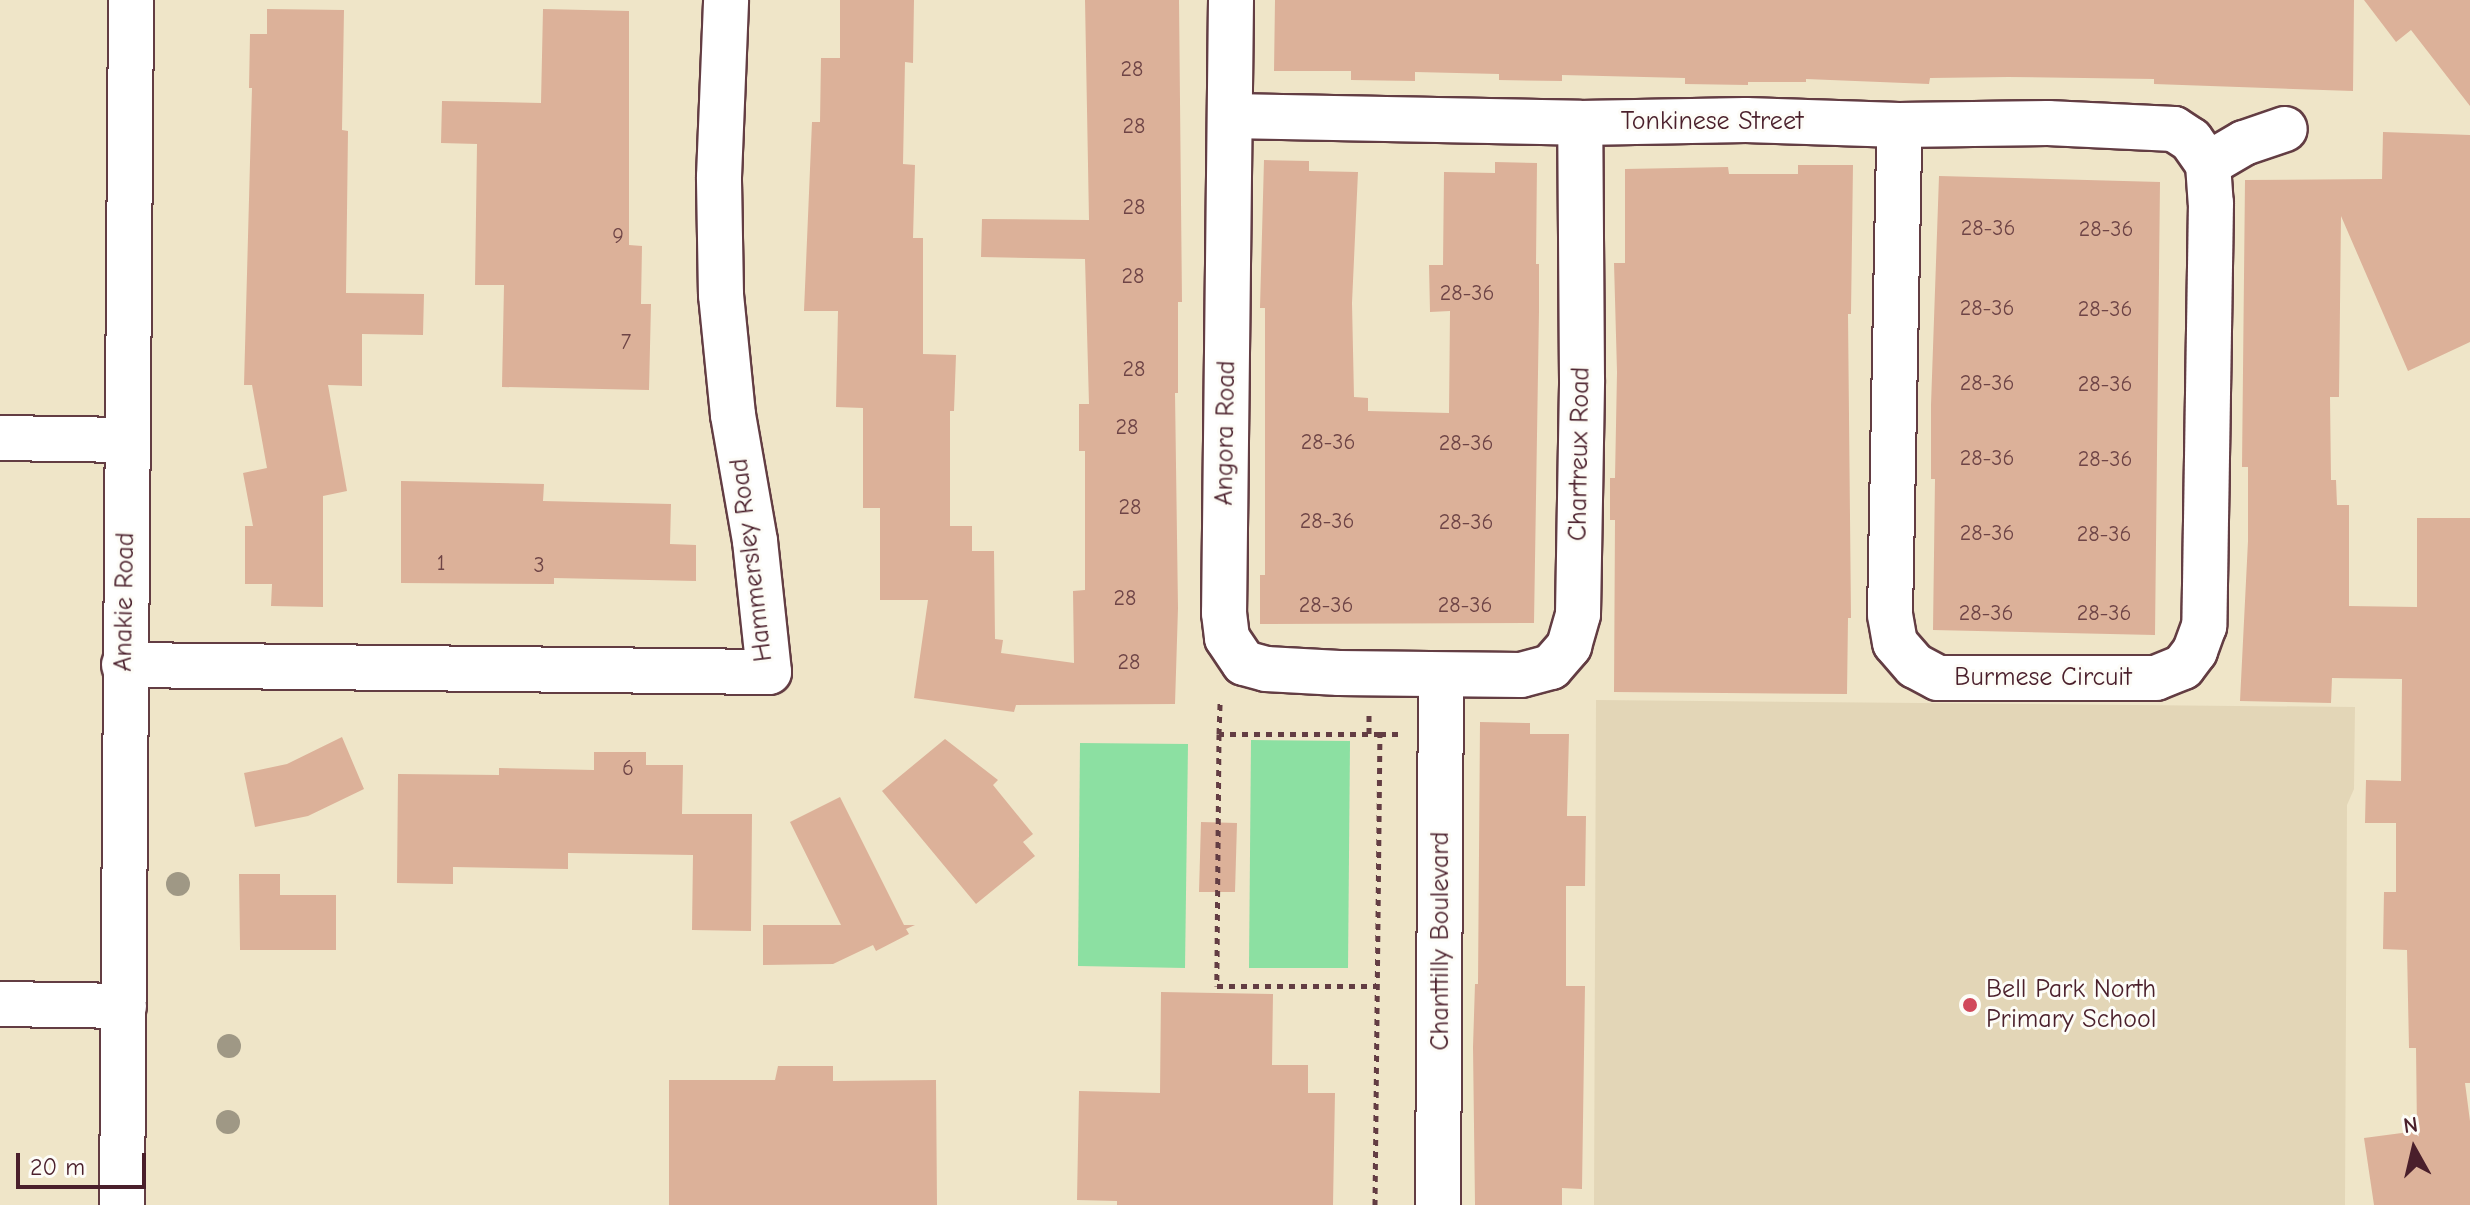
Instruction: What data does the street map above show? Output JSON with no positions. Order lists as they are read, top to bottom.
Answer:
{
  "streets": {
    "street": [
      "Tonkinese Street",
      "Angora Road",
      "Chartreux Road",
      "Hammersley Road",
      "Anakie Road",
      "Burmese Circuit",
      "Chanttilly Boulevard"
    ]
  },
  "crossings": [
    ["Tonkinese Street", "Angora Road"],
    ["Tonkinese Street", "Chartreux Road"],
    ["Tonkinese Street", "Burmese Circuit"],
    ["Angora Road", "Chartreux Road"],
    ["Angora Road", "Chanttilly Boulevard"],
    ["Chartreux Road", "Chanttilly Boulevard"],
    ["Hammersley Road", "Anakie Road"]
  ],
  "places": ["Bell Park North Primary School"],
  "house_numbers": [
    "28",
    "28",
    "28",
    "28-36",
    "28-36",
    "9",
    "28",
    "28-36",
    "28-36",
    "28-36",
    "7",
    "28",
    "28-36",
    "28-36",
    "28",
    "28-36",
    "28-36",
    "28-36",
    "28-36",
    "28",
    "28-36",
    "28-36",
    "28-36",
    "28-36",
    "1",
    "3",
    "28",
    "28-36",
    "28-36",
    "28-36",
    "28-36",
    "28",
    "6"
  ],
  "scale_bar": "20 m",
  "north": "top"
}
